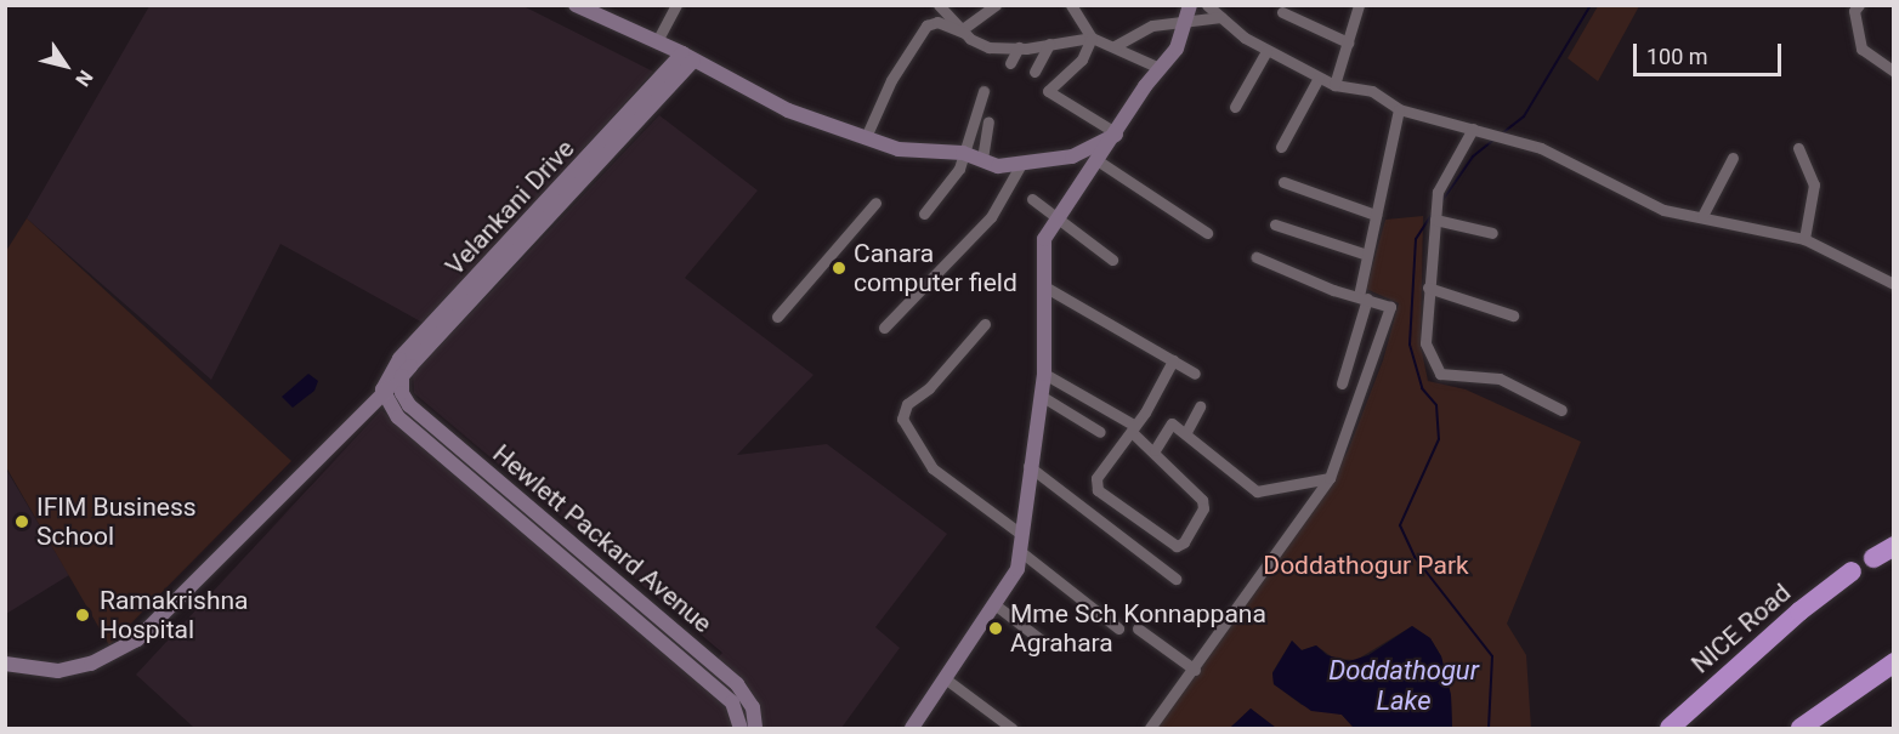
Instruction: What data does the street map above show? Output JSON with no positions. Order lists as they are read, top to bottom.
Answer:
{
  "streets": {
    "highway": ["NICE Road"],
    "street": ["Velankani Drive", "Hewlett Packard Avenue"]
  },
  "crossings": [
    ["Velankani Drive", "Hewlett Packard Avenue"]
  ],
  "water": ["Doddathogur Lake"],
  "parks": ["Doddathogur Park"],
  "places": [
    "Canara computer field",
    "IFIM Business School",
    "Ramakrishna Hospital",
    "Mme Sch Konnappana Agrahara"
  ],
  "scale_bar": "100 m",
  "north": "bottom right"
}
